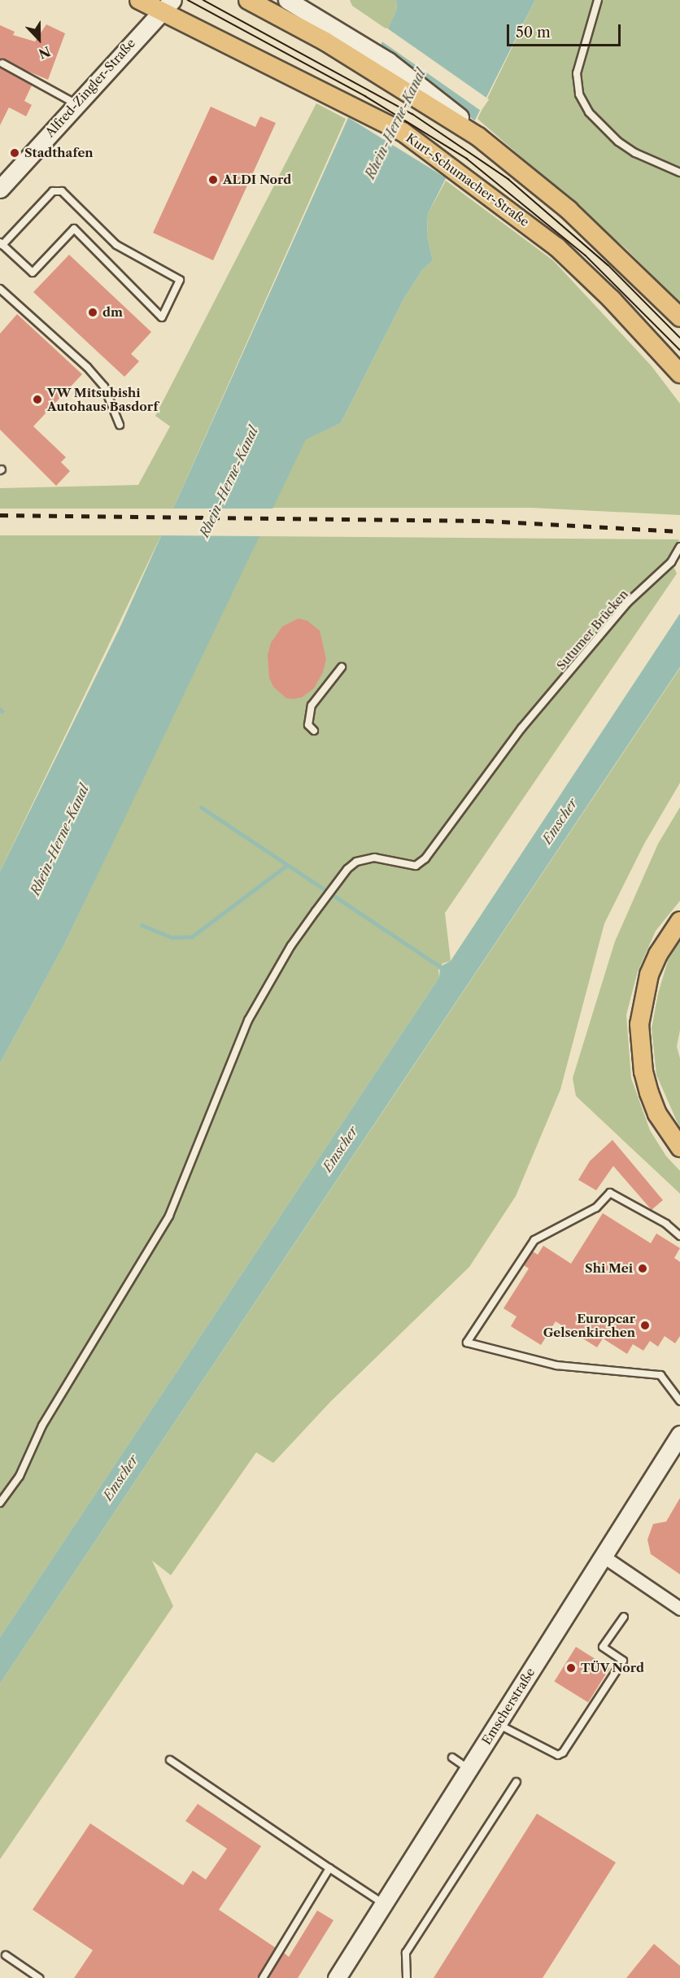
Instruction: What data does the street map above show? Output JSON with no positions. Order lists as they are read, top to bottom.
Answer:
{
  "streets": {
    "main road": ["Kurt-Schumacher-Straße"],
    "street": ["Alfred-Zingler-Straße", "Emscherstraße"],
    "lane": ["Sutumer Brücken"]
  },
  "crossings": [
    ["Alfred-Zingler-Straße", "Kurt-Schumacher-Straße"]
  ],
  "water": ["Rhein-Herne-Kanal", "Emscher"],
  "places": [
    "Stadthafen",
    "ALDI Nord",
    "dm",
    "VW Mitsubishi Autohaus Basdorf",
    "Shi Mei",
    "Europcar Gelsenkirchen",
    "TÜV Nord"
  ],
  "scale_bar": "50 m",
  "north": "bottom"
}
